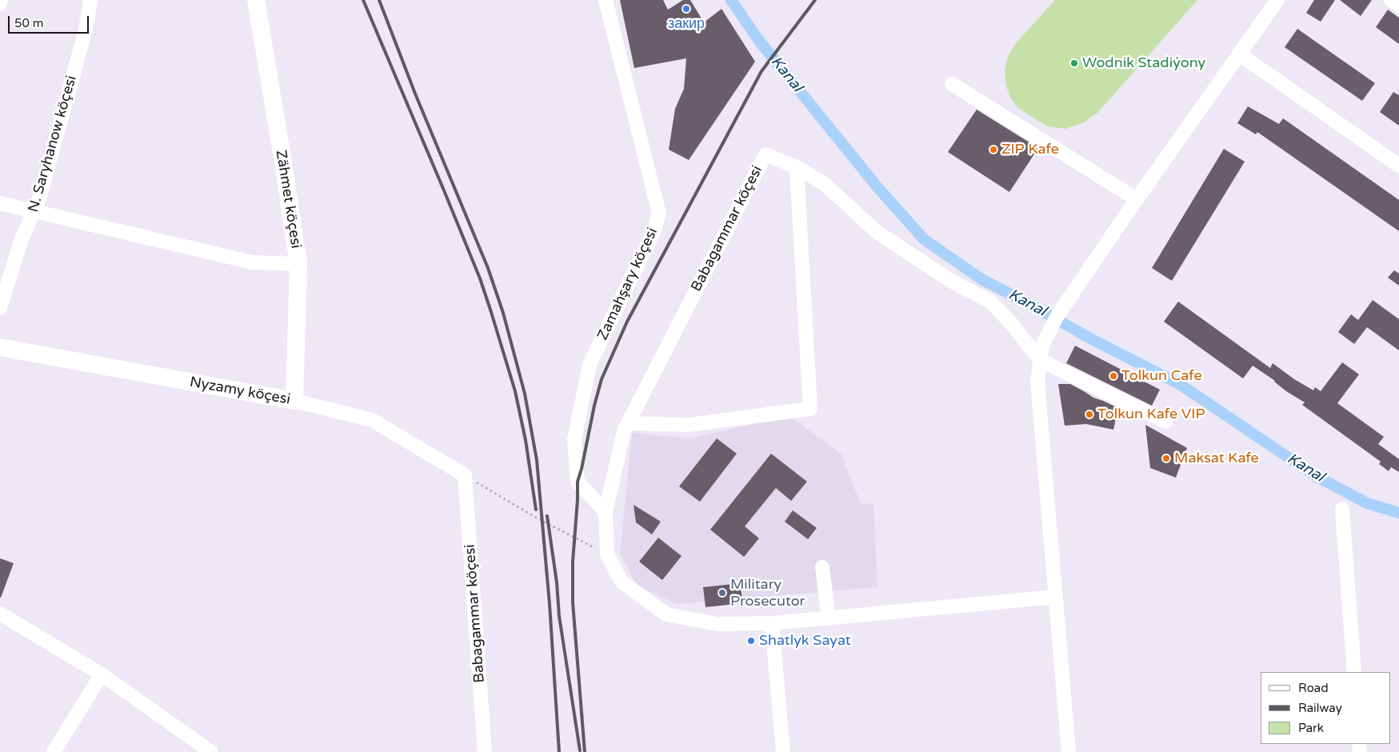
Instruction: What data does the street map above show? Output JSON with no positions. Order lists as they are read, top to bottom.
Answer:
{
  "streets": {
    "main road": ["Zähmet köçesi", "Nyzamy köçesi"],
    "street": ["N. Saryhanow köçesi", "Babagammar köçesi", "Zamahşary köçesi"]
  },
  "crossings": [
    ["Zähmet köçesi", "Nyzamy köçesi"],
    ["Babagammar köçesi", "Zamahşary köçesi"],
    ["Babagammar köçesi", "Nyzamy köçesi"]
  ],
  "water": ["Kanal"],
  "places": [
    "закир",
    "Wodnik Stadiýony",
    "ZIP Kafe",
    "Tolkun Cafe",
    "Tolkun Kafe VIP",
    "Maksat Kafe",
    "Military Prosecutor",
    "Shatlyk Sayat"
  ],
  "legend": ["Road", "Railway", "Park"],
  "scale_bar": "50 m"
}
